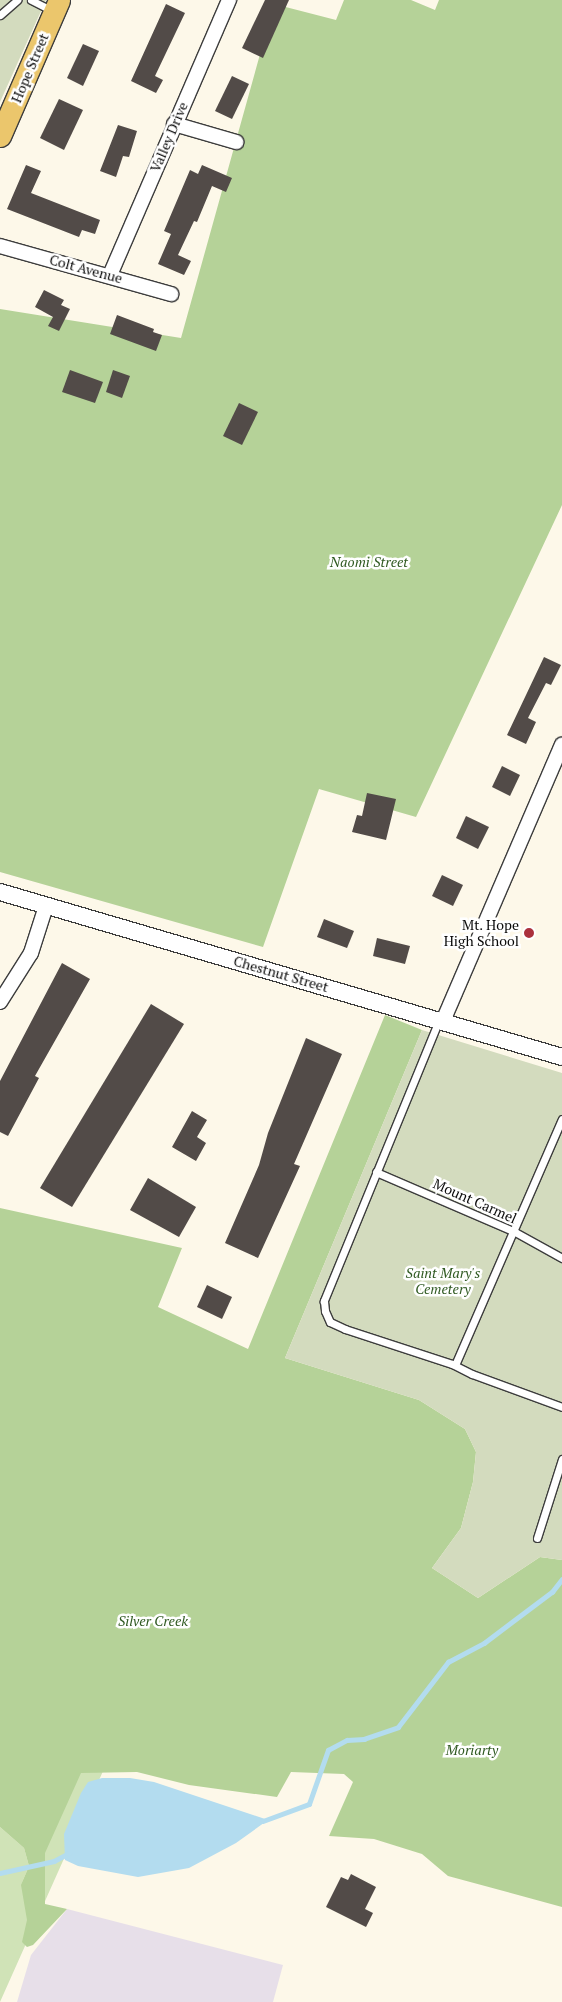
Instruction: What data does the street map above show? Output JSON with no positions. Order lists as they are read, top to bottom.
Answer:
{
  "streets": {
    "main road": ["Hope Street"],
    "street": ["Valley Drive", "Colt Avenue", "Chestnut Street"],
    "lane": ["Mount Carmel"]
  },
  "crossings": [
    ["Valley Drive", "Colt Avenue"]
  ],
  "parks": [
    "Naomi Street",
    "Saint Mary's Cemetery",
    "Silver Creek",
    "Moriarty"
  ],
  "places": ["Mt. Hope High School"]
}
